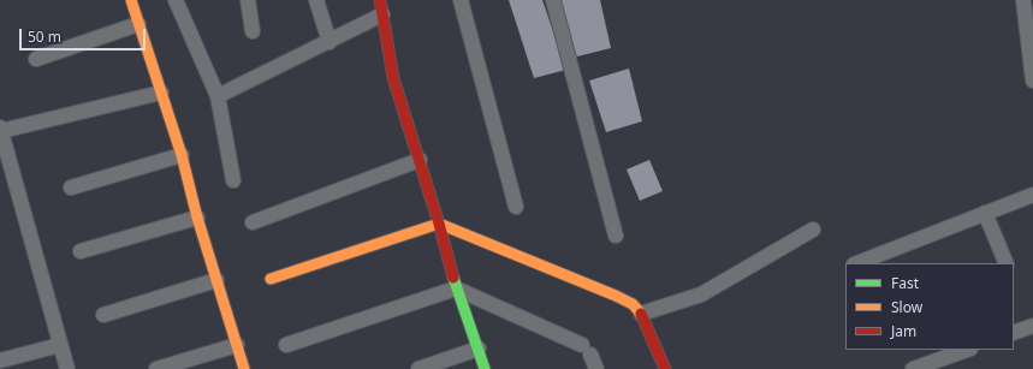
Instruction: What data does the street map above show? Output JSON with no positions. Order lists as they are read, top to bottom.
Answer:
{
  "legend": ["Fast", "Slow", "Jam"],
  "scale_bar": "50 m"
}
